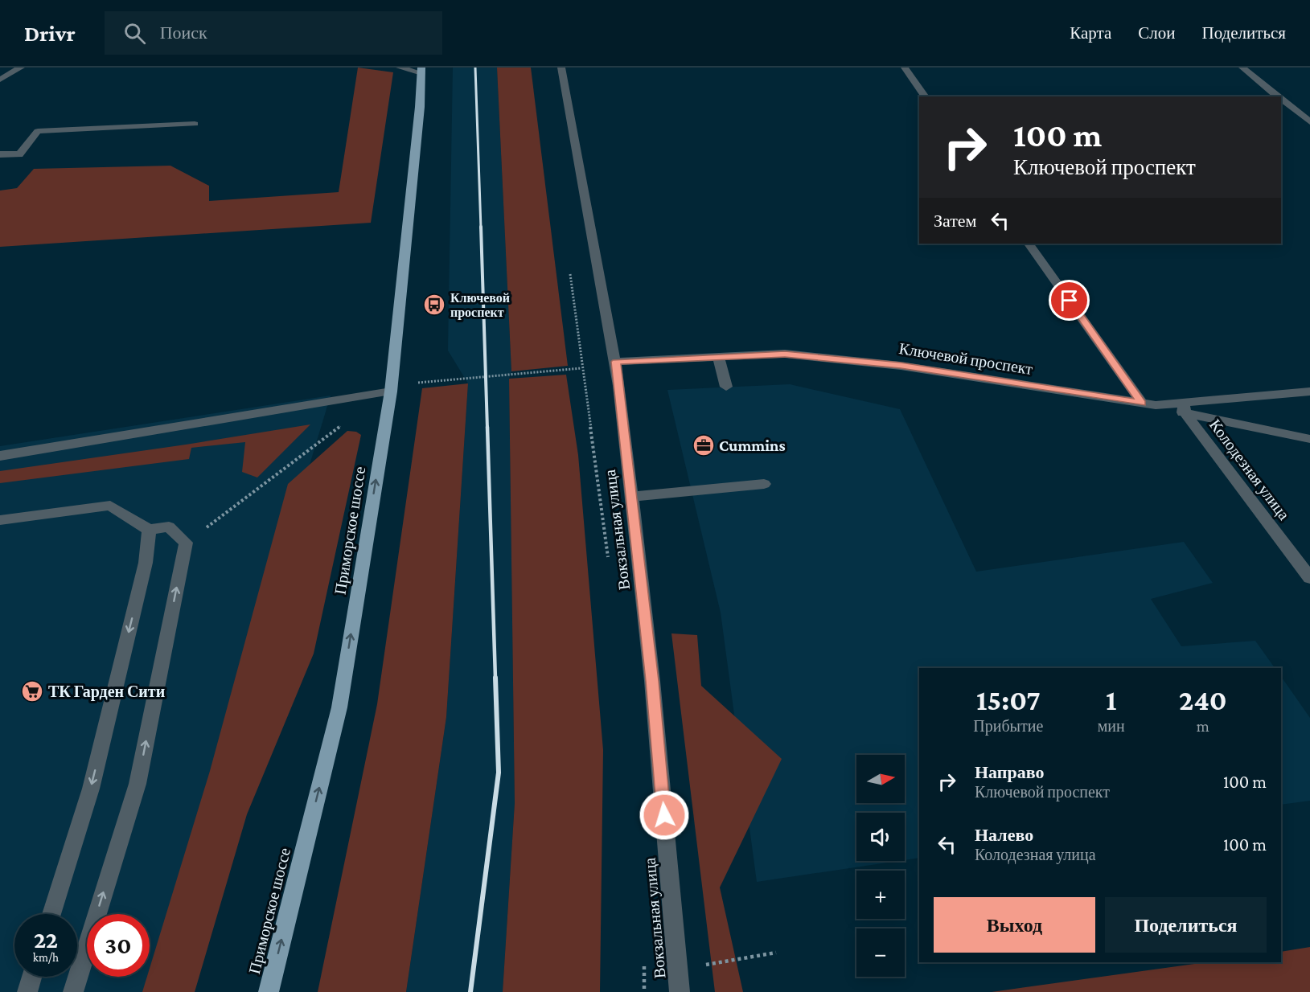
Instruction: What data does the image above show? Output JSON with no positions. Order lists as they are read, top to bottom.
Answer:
{
  "streets": {
    "main road": ["Приморское шоссе"],
    "street": ["Ключевой проспект", "Колодезная улица", "Вокзальная улица"]
  },
  "crossings": [
    ["Ключевой проспект", "Колодезная улица"],
    ["Ключевой проспект", "Вокзальная улица"]
  ],
  "one_way": ["Приморское шоссе"],
  "places": {
    "bus stop": ["Ключевой проспект"],
    "office": ["Cummins"],
    "supermarket": ["ТК Гарден Сити"]
  },
  "north": "right",
  "page": {
    "header": "Drivr",
    "search": "Поиск",
    "nav": ["Карта", "Слои", "Поделиться"],
    "turn": ["100 m", "Ключевой проспект"],
    "then": "Затем",
    "eta": [
      "15:07",
      "Прибытие",
      "1",
      "мин",
      "240",
      "m"
    ],
    "list": [
      {
        "name": "Направо",
        "note": "Ключевой проспект",
        "value": "100 m"
      },
      {
        "name": "Налево",
        "note": "Колодезная улица",
        "value": "100 m"
      }
    ],
    "map_buttons": ["+", "−"],
    "buttons": ["Выход", "Поделиться"],
    "speed": "22 km/h",
    "limit": "30"
  }
}
